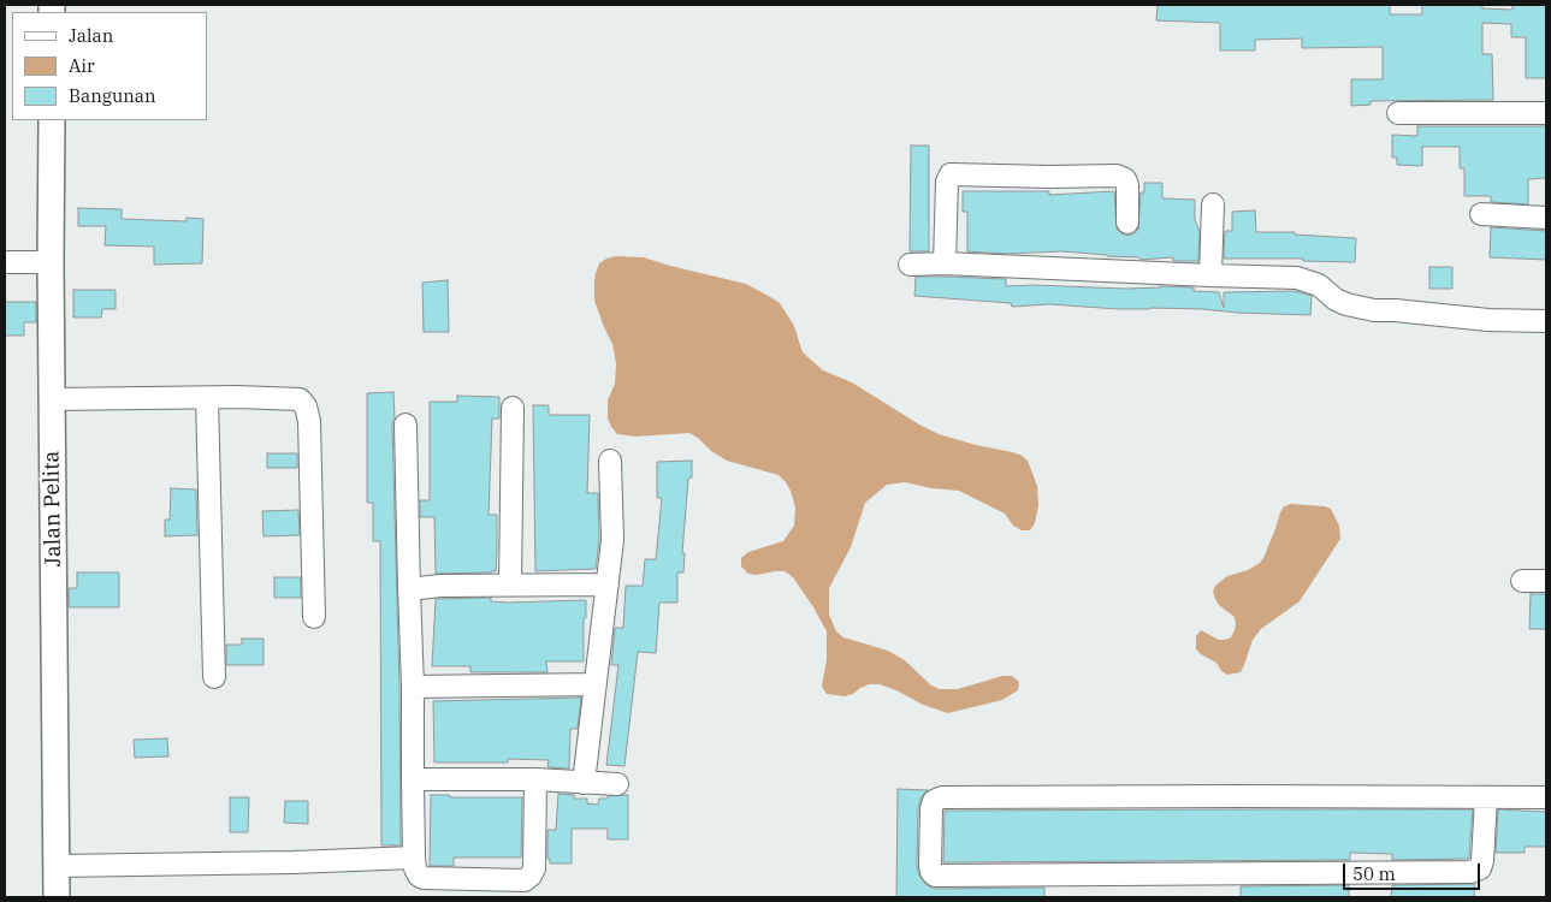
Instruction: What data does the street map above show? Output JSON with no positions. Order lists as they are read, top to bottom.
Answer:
{
  "streets": {
    "street": ["Jalan Pelita"]
  },
  "legend": ["Jalan", "Air", "Bangunan"],
  "scale_bar": "50 m"
}
